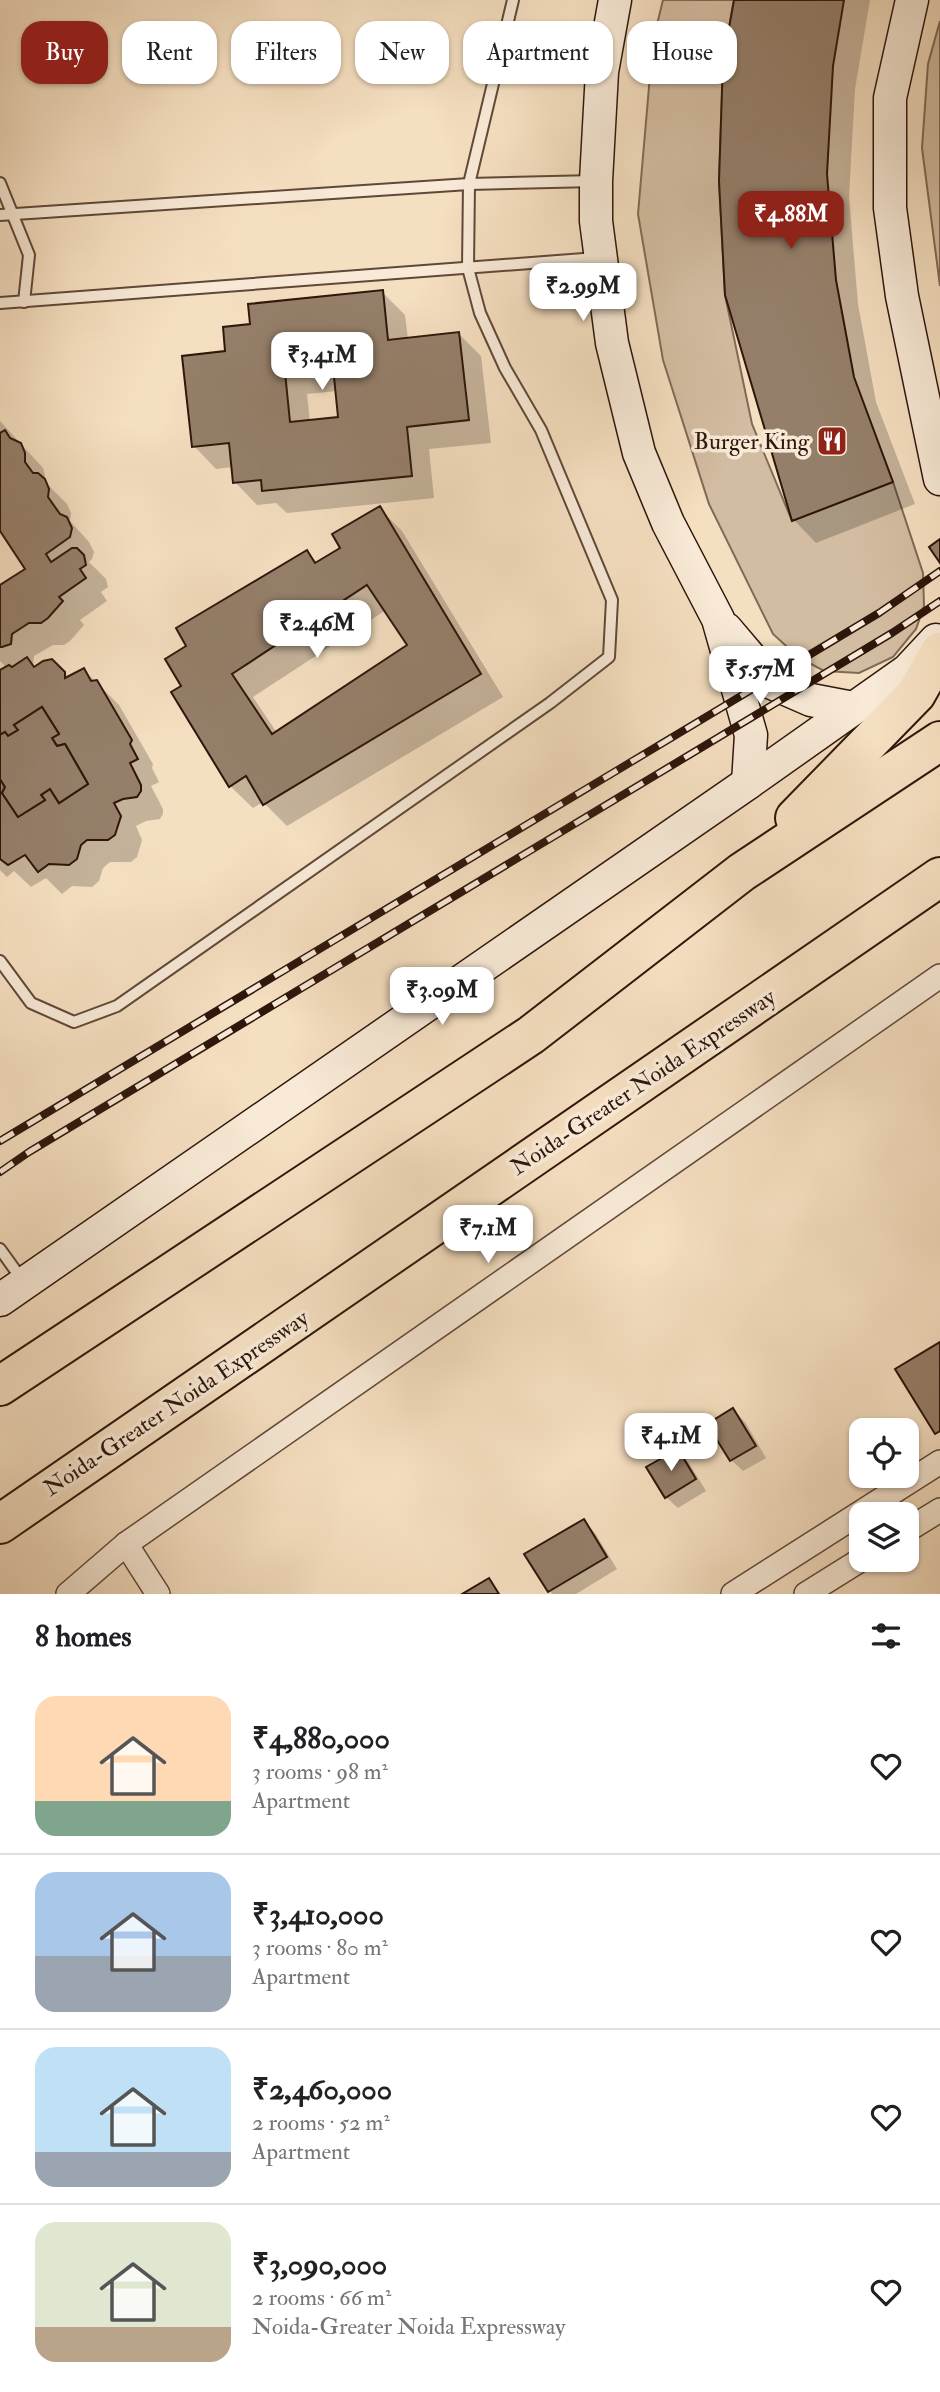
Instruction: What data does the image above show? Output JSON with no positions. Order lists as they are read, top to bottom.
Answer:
{
  "streets": {
    "highway": ["Noida-Greater Noida Expressway"]
  },
  "places": {
    "restaurant": ["Burger King"]
  },
  "page": {
    "chip": [
      "Buy",
      "Rent",
      "Filters",
      "New",
      "Apartment",
      "House"
    ],
    "price": [
      "₹4.88M",
      "₹2.99M",
      "₹3.41M",
      "₹2.46M",
      "₹5.57M",
      "₹3.09M",
      "₹7.1M",
      "₹4.1M"
    ],
    "heading": "8 homes",
    "list": [
      {
        "name": "₹4,880,000",
        "note": "3 rooms · 98 m² · Apartment"
      },
      {
        "name": "₹3,410,000",
        "note": "3 rooms · 80 m² · Apartment"
      },
      {
        "name": "₹2,460,000",
        "note": "2 rooms · 52 m² · Apartment"
      },
      {
        "name": "₹3,090,000",
        "note": "2 rooms · 66 m² · Noida-Greater Noida Expressway"
      }
    ]
  }
}
